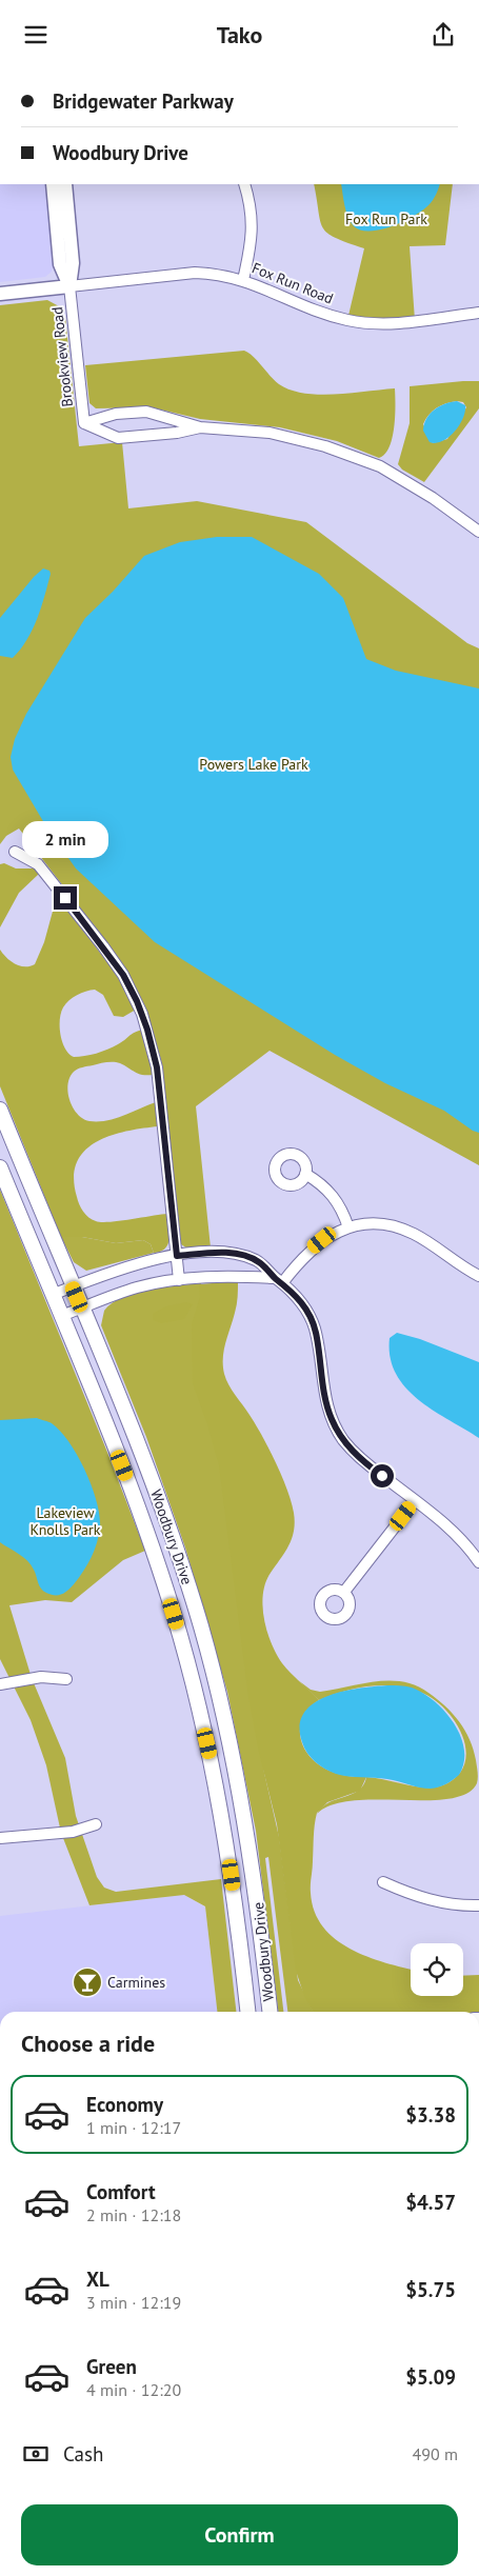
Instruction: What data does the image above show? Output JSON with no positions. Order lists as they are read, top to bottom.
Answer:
{
  "streets": {
    "main road": ["Woodbury Drive"],
    "street": ["Fox Run Road", "Brookview Road"]
  },
  "crossings": [
    ["Fox Run Road", "Brookview Road"]
  ],
  "parks": ["Fox Run Park", "Powers Lake Park", "Lakeview Knolls Park"],
  "places": {
    "bar": ["Carmines"]
  },
  "page": {
    "header": "Tako",
    "banner": ["Bridgewater Parkway", "Woodbury Drive"],
    "bubble": "2 min",
    "heading": "Choose a ride",
    "list": [
      {
        "name": "Economy",
        "note": "1 min · 12:17",
        "value": "$3.38"
      },
      {
        "name": "Comfort",
        "note": "2 min · 12:18",
        "value": "$4.57"
      },
      {
        "name": "XL",
        "note": "3 min · 12:19",
        "value": "$5.75"
      },
      {
        "name": "Green",
        "note": "4 min · 12:20",
        "value": "$5.09"
      }
    ],
    "pay": ["Cash", "490 m"],
    "buttons": "Confirm"
  }
}
